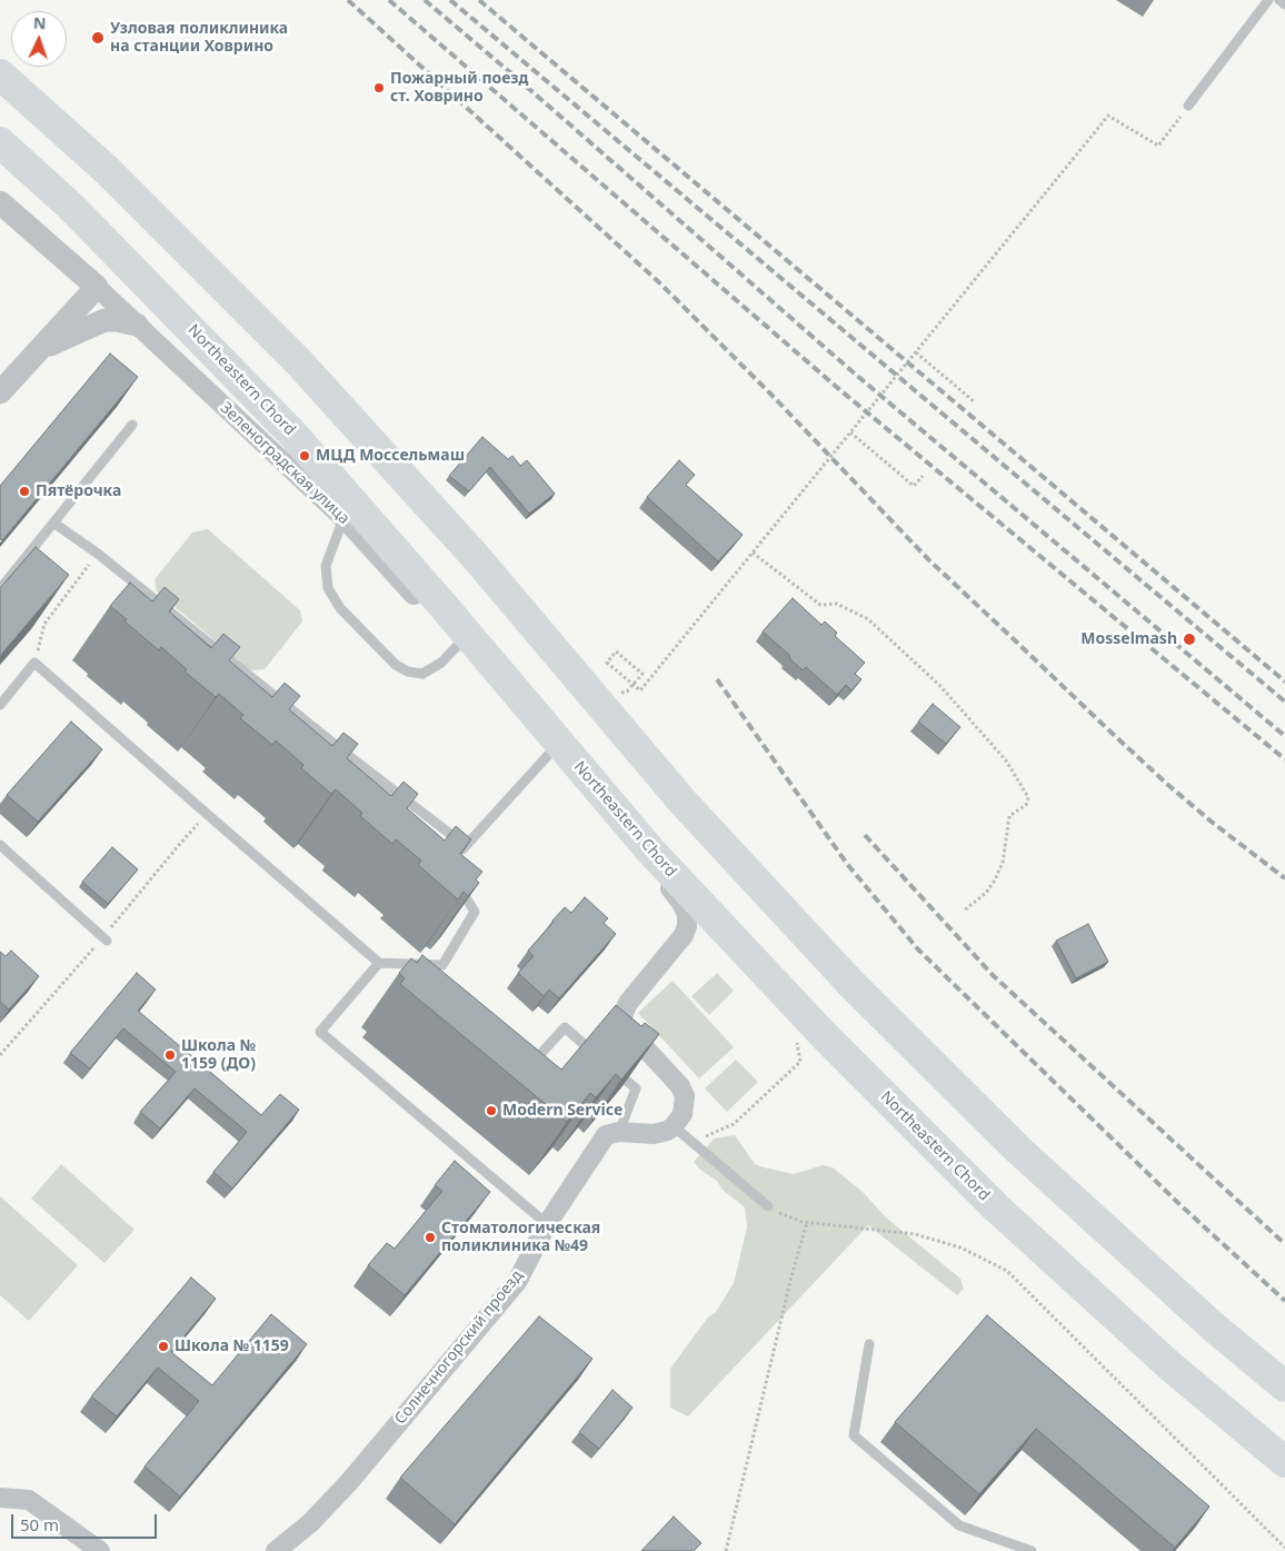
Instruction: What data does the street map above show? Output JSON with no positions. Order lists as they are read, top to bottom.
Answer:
{
  "streets": {
    "main road": ["Northeastern Chord"],
    "street": ["Зеленоградская улица", "Солнечногорский проезд"]
  },
  "places": [
    "Узловая поликлиника на станции Ховрино",
    "Пожарный поезд ст. Ховрино",
    "МЦД Моссельмаш",
    "Пятёрочка",
    "Mosselmash",
    "Школа № 1159 (ДО)",
    "Modern Service",
    "Стоматологическая поликлиника №49",
    "Школа № 1159"
  ],
  "scale_bar": "50 m",
  "north": "top"
}
